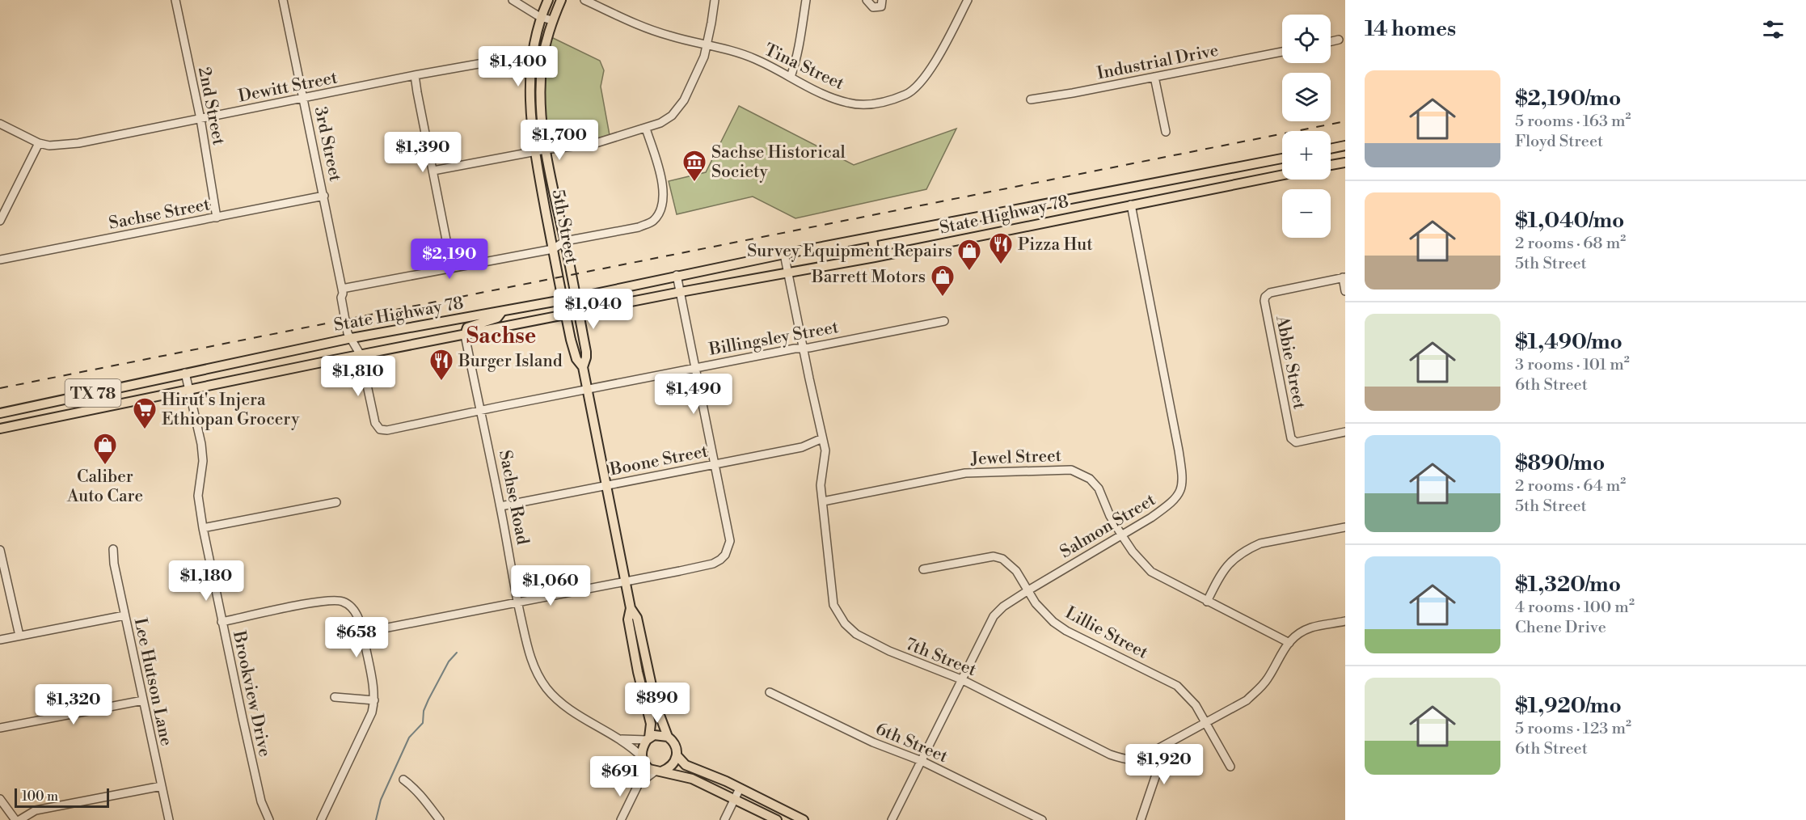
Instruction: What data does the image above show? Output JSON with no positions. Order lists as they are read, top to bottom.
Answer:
{
  "streets": {
    "main road": ["State Highway 78", "5th Street", "TX 78"],
    "street": [
      "Industrial Drive",
      "Tina Street",
      "Dewitt Street",
      "2nd Street",
      "3rd Street",
      "Sachse Street",
      "Billingsley Street",
      "Abbie Street",
      "Jewel Street",
      "Boone Street",
      "Sachse Road",
      "Salmon Street",
      "Lillie Street",
      "7th Street",
      "Lee Hutson Lane",
      "Brookview Drive",
      "6th Street"
    ]
  },
  "crossings": [
    ["Dewitt Street", "2nd Street"],
    ["Dewitt Street", "3rd Street"],
    ["Dewitt Street", "5th Street"],
    ["2nd Street", "Sachse Street"],
    ["3rd Street", "Sachse Street"],
    ["3rd Street", "State Highway 78"],
    ["3rd Street", "Billingsley Street"],
    ["State Highway 78", "5th Street"],
    ["State Highway 78", "Sachse Road"],
    ["State Highway 78", "Salmon Street"],
    ["State Highway 78", "7th Street"],
    ["State Highway 78", "Brookview Drive"],
    ["5th Street", "Billingsley Street"],
    ["5th Street", "Boone Street"],
    ["5th Street", "Sachse Road"],
    ["Billingsley Street", "Sachse Road"],
    ["Billingsley Street", "7th Street"],
    ["Jewel Street", "Salmon Street"],
    ["Jewel Street", "7th Street"],
    ["Boone Street", "Sachse Road"],
    ["Boone Street", "7th Street"],
    ["Salmon Street", "Lillie Street"],
    ["Salmon Street", "7th Street"],
    ["Salmon Street", "6th Street"],
    ["Lillie Street", "7th Street"]
  ],
  "districts": ["Sachse"],
  "places": {
    "museum": ["Sachse Historical Society"],
    "restaurant": ["Pizza Hut", "Burger Island"],
    "shop": ["Survey Equipment Repairs", "Barrett Motors", "Caliber Auto Care"],
    "supermarket": ["Hirut's Injera Ethiopan Grocery"]
  },
  "scale_bar": "100 m",
  "page": {
    "heading": "14 homes",
    "map_buttons": ["+", "−"],
    "price": [
      "$1,400",
      "$1,700",
      "$1,390",
      "$2,190",
      "$1,040",
      "$1,810",
      "$1,490",
      "$1,180",
      "$1,060",
      "$658",
      "$890",
      "$1,320",
      "$1,920",
      "$691"
    ],
    "list": [
      {
        "name": "$2,190/mo",
        "note": "5 rooms · 163 m² · Floyd Street"
      },
      {
        "name": "$1,040/mo",
        "note": "2 rooms · 68 m² · 5th Street"
      },
      {
        "name": "$1,490/mo",
        "note": "3 rooms · 101 m² · 6th Street"
      },
      {
        "name": "$890/mo",
        "note": "2 rooms · 64 m² · 5th Street"
      },
      {
        "name": "$1,320/mo",
        "note": "4 rooms · 100 m² · Chene Drive"
      },
      {
        "name": "$1,920/mo",
        "note": "5 rooms · 123 m² · 6th Street"
      }
    ],
    "scale": "100 m"
  }
}
